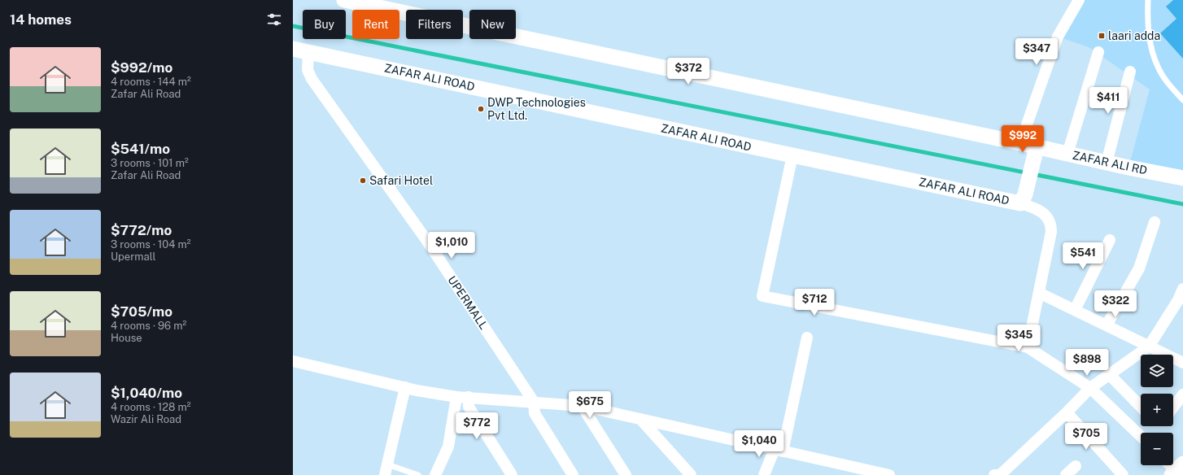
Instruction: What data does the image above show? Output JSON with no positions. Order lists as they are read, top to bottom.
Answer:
{
  "streets": {
    "street": ["ZAFAR ALI ROAD", "ZAFAR ALI RD", "UPERMALL"]
  },
  "crossings": [
    ["ZAFAR ALI ROAD", "ZAFAR ALI RD"],
    ["ZAFAR ALI ROAD", "UPERMALL"]
  ],
  "places": {
    "transit": ["laari adda"],
    "other": ["DWP Technologies Pvt Ltd.", "Safari Hotel"]
  },
  "page": {
    "heading": "14 homes",
    "chip": [
      "Buy",
      "Rent",
      "Filters",
      "New"
    ],
    "price": [
      "$347",
      "$372",
      "$411",
      "$992",
      "$1,010",
      "$541",
      "$712",
      "$322",
      "$345",
      "$898",
      "$675",
      "$772",
      "$705",
      "$1,040"
    ],
    "list": [
      {
        "name": "$992/mo",
        "note": "4 rooms · 144 m² · Zafar Ali Road"
      },
      {
        "name": "$541/mo",
        "note": "3 rooms · 101 m² · Zafar Ali Road"
      },
      {
        "name": "$772/mo",
        "note": "3 rooms · 104 m² · Upermall"
      },
      {
        "name": "$705/mo",
        "note": "4 rooms · 96 m² · House"
      },
      {
        "name": "$1,040/mo",
        "note": "4 rooms · 128 m² · Wazir Ali Road"
      }
    ],
    "map_buttons": ["+", "−"]
  }
}
